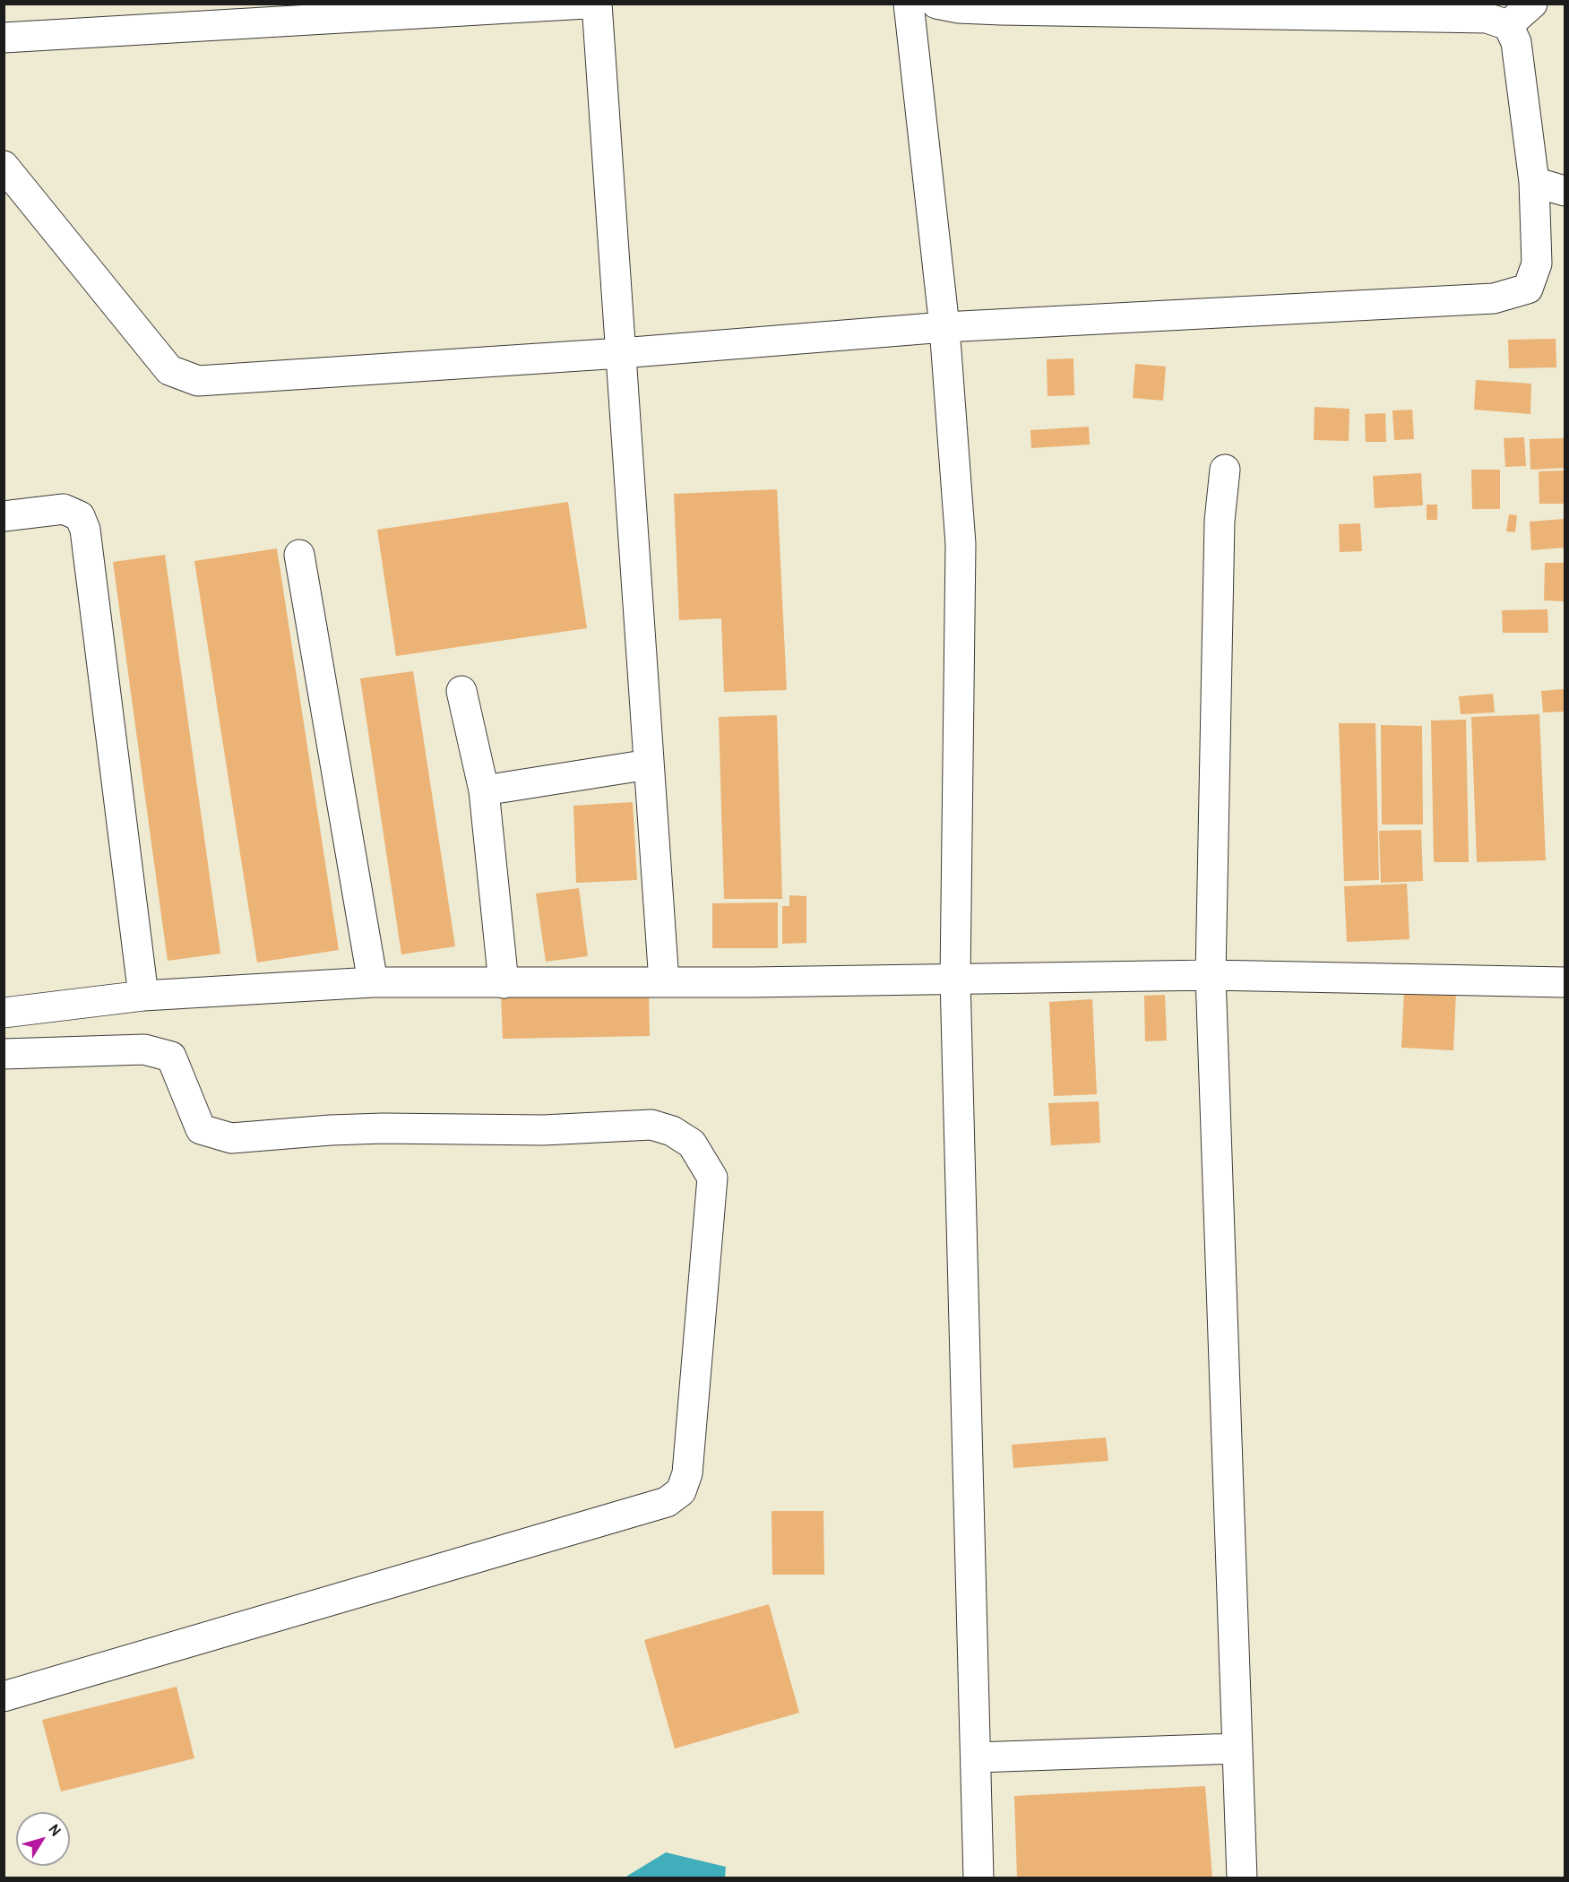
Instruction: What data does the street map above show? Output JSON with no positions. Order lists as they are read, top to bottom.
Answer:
{
  "north": "top right"
}
